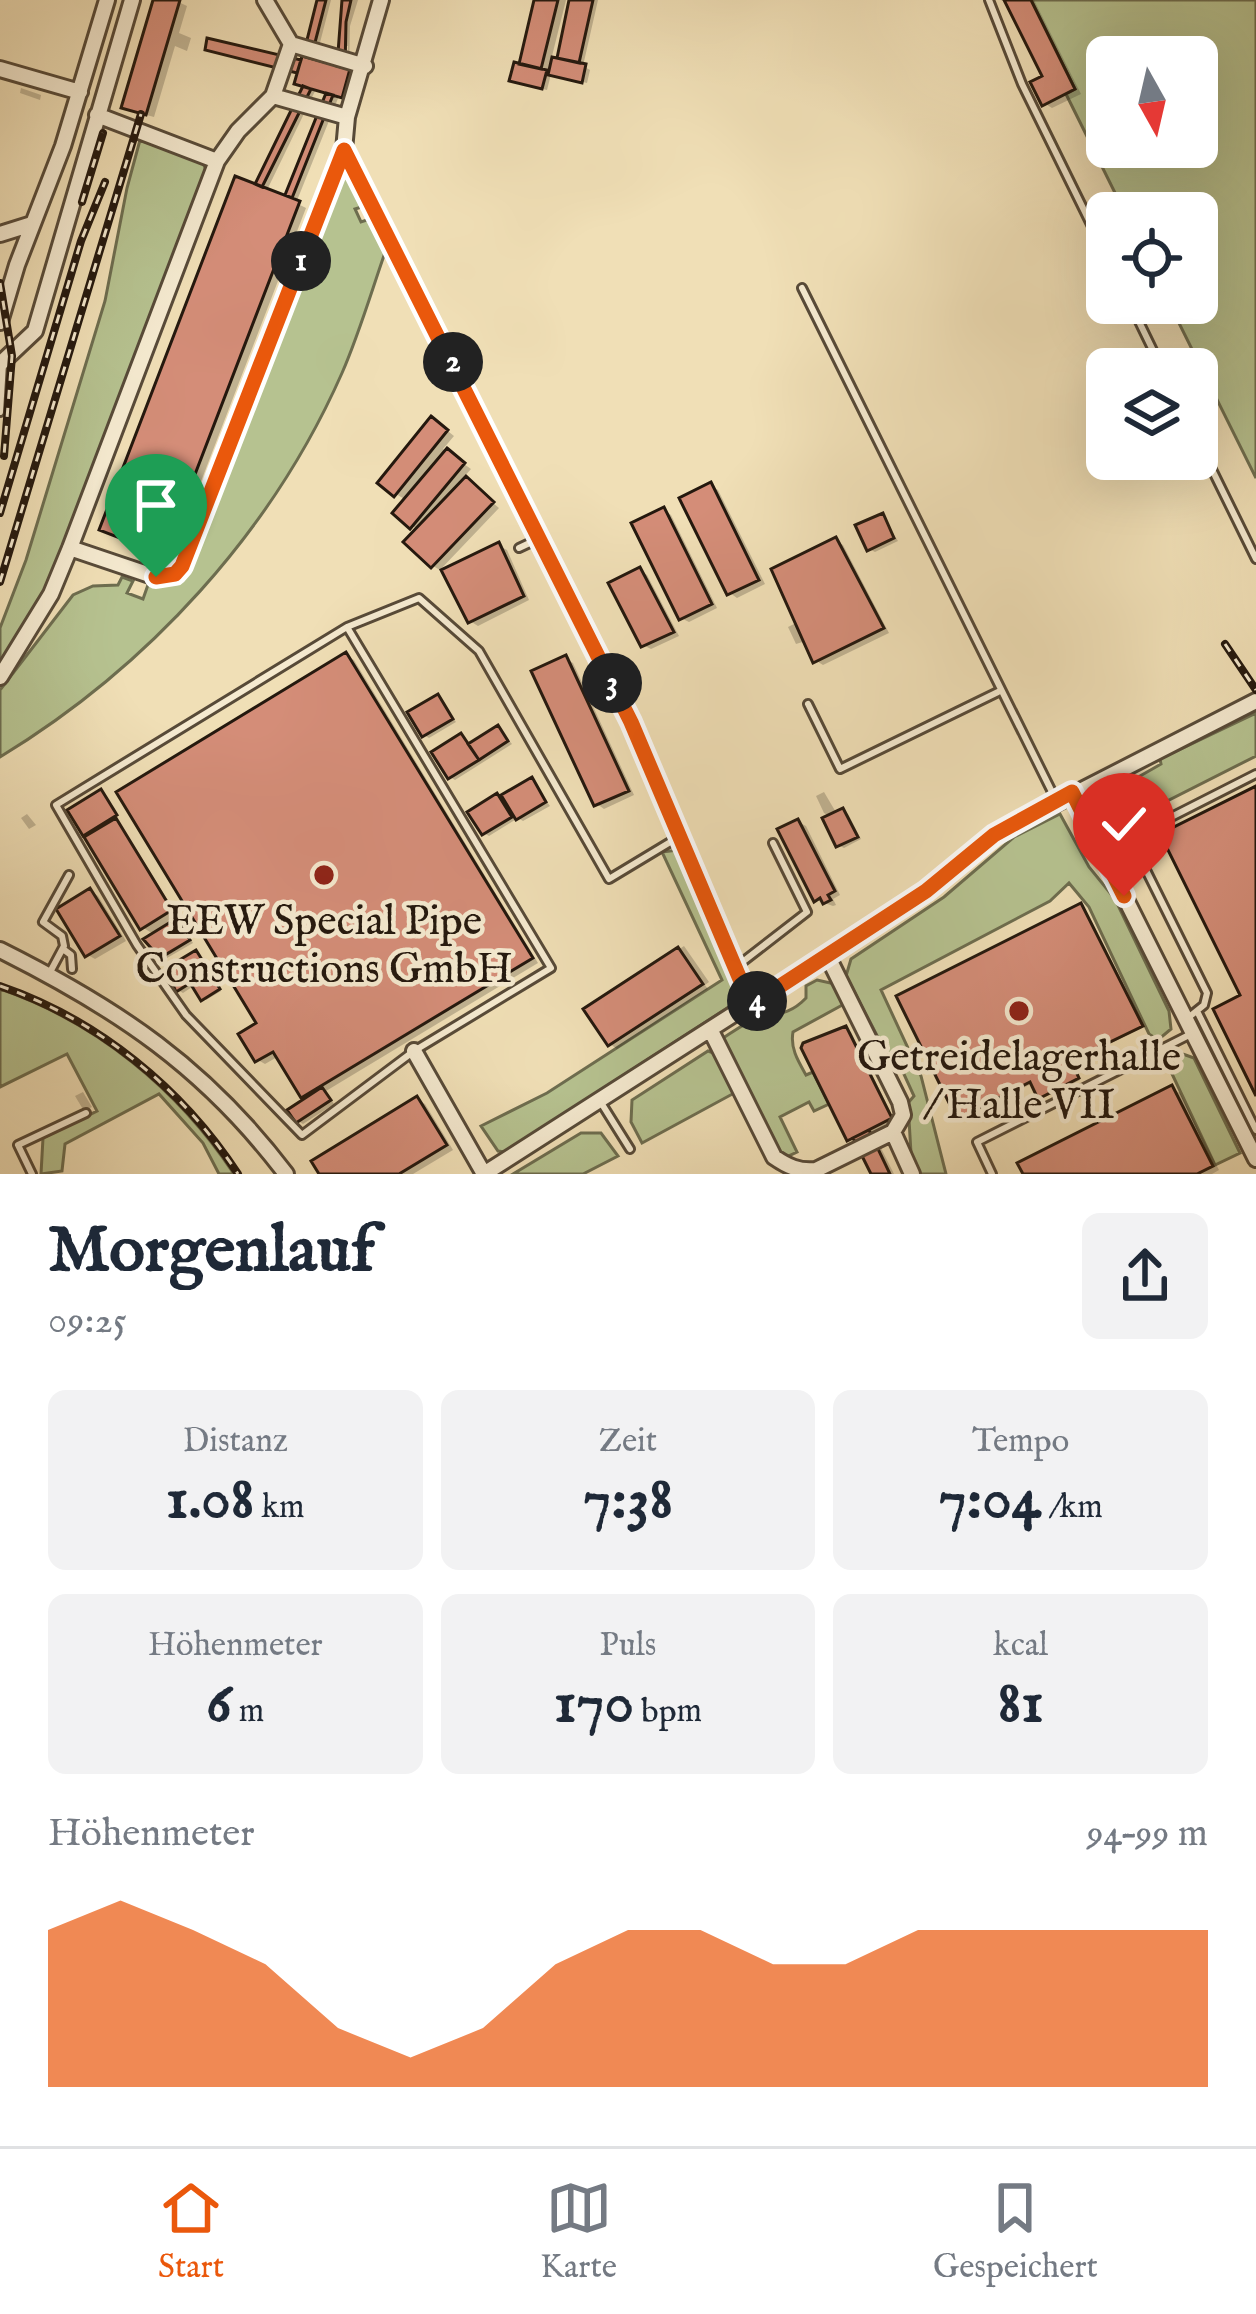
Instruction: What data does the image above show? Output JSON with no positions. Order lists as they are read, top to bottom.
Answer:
{
  "places": ["EEW Special Pipe Constructions GmbH", "Getreidelagerhalle / Halle VII"],
  "north": "bottom",
  "page": {
    "pins": [
      "1",
      "2",
      "3",
      "4"
    ],
    "heading": ["Morgenlauf", "09:25"],
    "stats": [
      ["Distanz", "1.08 km"],
      ["Zeit", "7:38"],
      ["Tempo", "7:04 /km"],
      ["Höhenmeter", "6 m"],
      ["Puls", "170 bpm"],
      ["kcal", "81"]
    ],
    "chart": ["Höhenmeter", "94–99 m"],
    "tabs": ["Start", "Karte", "Gespeichert"]
  }
}
